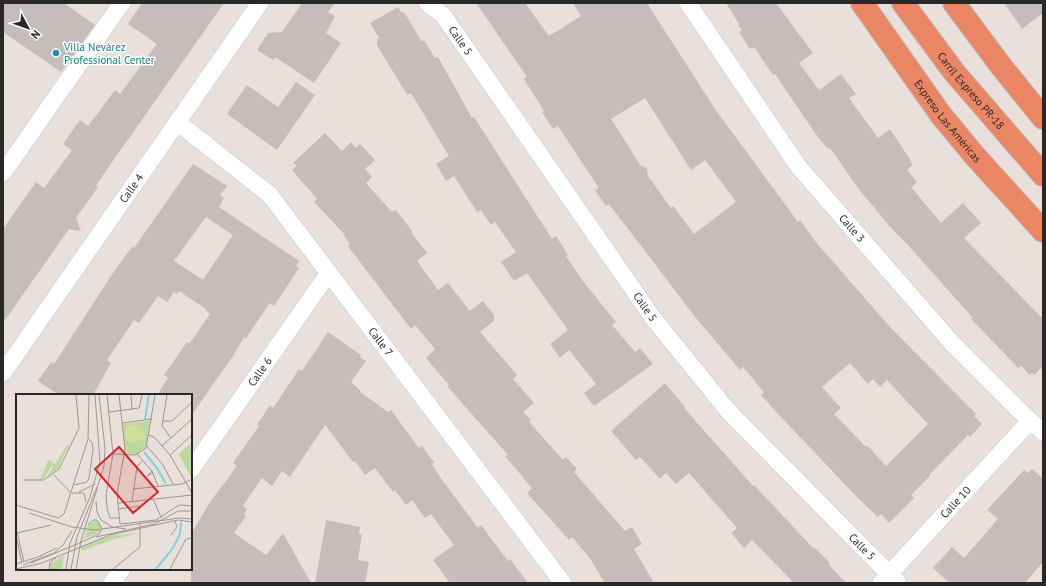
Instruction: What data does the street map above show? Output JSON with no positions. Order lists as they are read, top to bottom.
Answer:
{
  "streets": {
    "highway": ["Carril Expreso PR-18", "Expreso Las Américas"],
    "street": [
      "Calle 5",
      "Calle 4",
      "Calle 3",
      "Calle 7",
      "Calle 6",
      "Calle 10"
    ]
  },
  "crossings": [
    ["Calle 5", "Calle 10"],
    ["Calle 4", "Calle 7"],
    ["Calle 3", "Calle 10"],
    ["Calle 7", "Calle 6"]
  ],
  "places": ["Villa Nevárez Professional Center"],
  "north": "bottom right"
}
